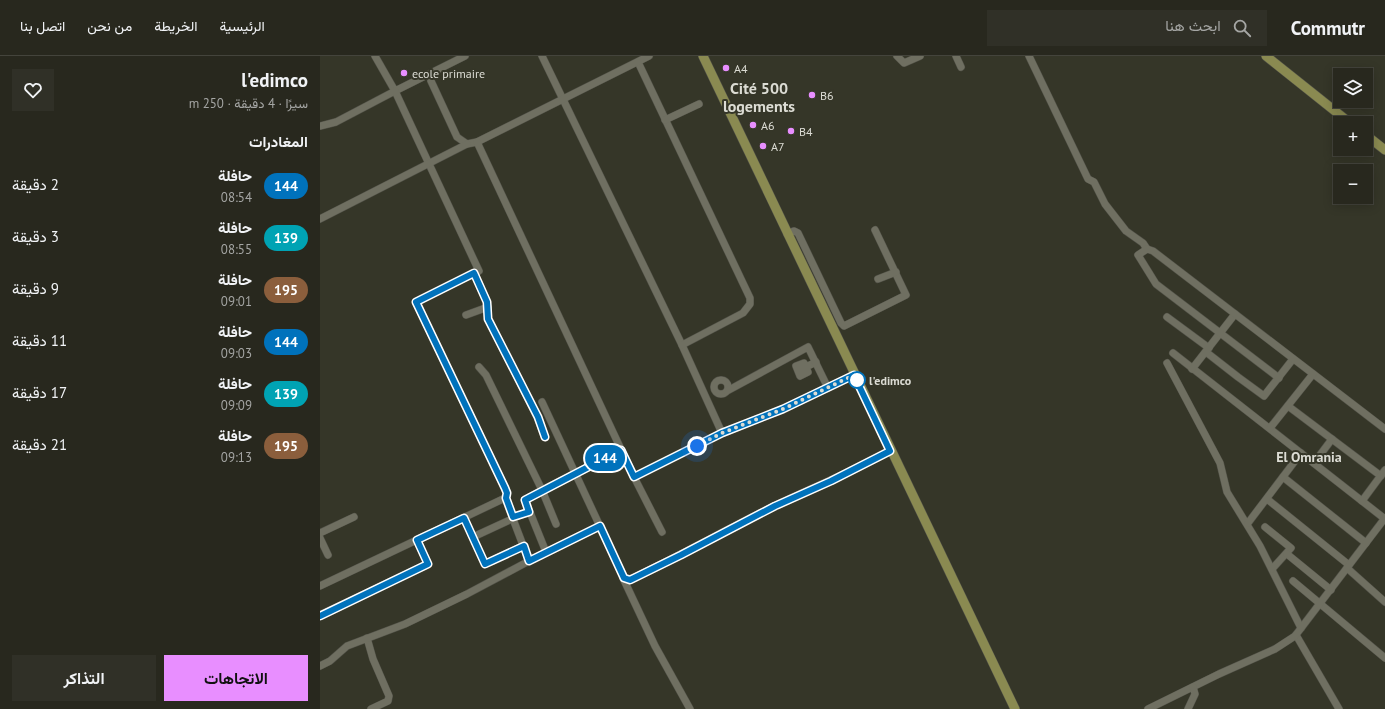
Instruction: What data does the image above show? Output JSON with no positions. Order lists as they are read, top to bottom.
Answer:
{
  "districts": ["Cité 500 logements", "El Omrania"],
  "places": [
    "A4",
    "ecole primaire",
    "B6",
    "A6",
    "B4",
    "A7",
    "l'edimco"
  ],
  "lines": ["bus line 144"],
  "page": {
    "header": "Commutr",
    "search": "ابحث هنا",
    "nav": [
      "الرئيسية",
      "الخريطة",
      "من نحن",
      "اتصل بنا"
    ],
    "on_map": "144",
    "heading": [
      ["l'edimco", "سيرًا · 4 دقيقة · 250 m"],
      "المغادرات"
    ],
    "map_buttons": ["+", "−"],
    "list": [
      {
        "mark": "144",
        "name": "حافلة",
        "note": "08:54",
        "value": "2 دقيقة"
      },
      {
        "mark": "139",
        "name": "حافلة",
        "note": "08:55",
        "value": "3 دقيقة"
      },
      {
        "mark": "195",
        "name": "حافلة",
        "note": "09:01",
        "value": "9 دقيقة"
      },
      {
        "mark": "144",
        "name": "حافلة",
        "note": "09:03",
        "value": "11 دقيقة"
      },
      {
        "mark": "139",
        "name": "حافلة",
        "note": "09:09",
        "value": "17 دقيقة"
      },
      {
        "mark": "195",
        "name": "حافلة",
        "note": "09:13",
        "value": "21 دقيقة"
      }
    ],
    "buttons": ["الاتجاهات", "التذاكر"]
  }
}
